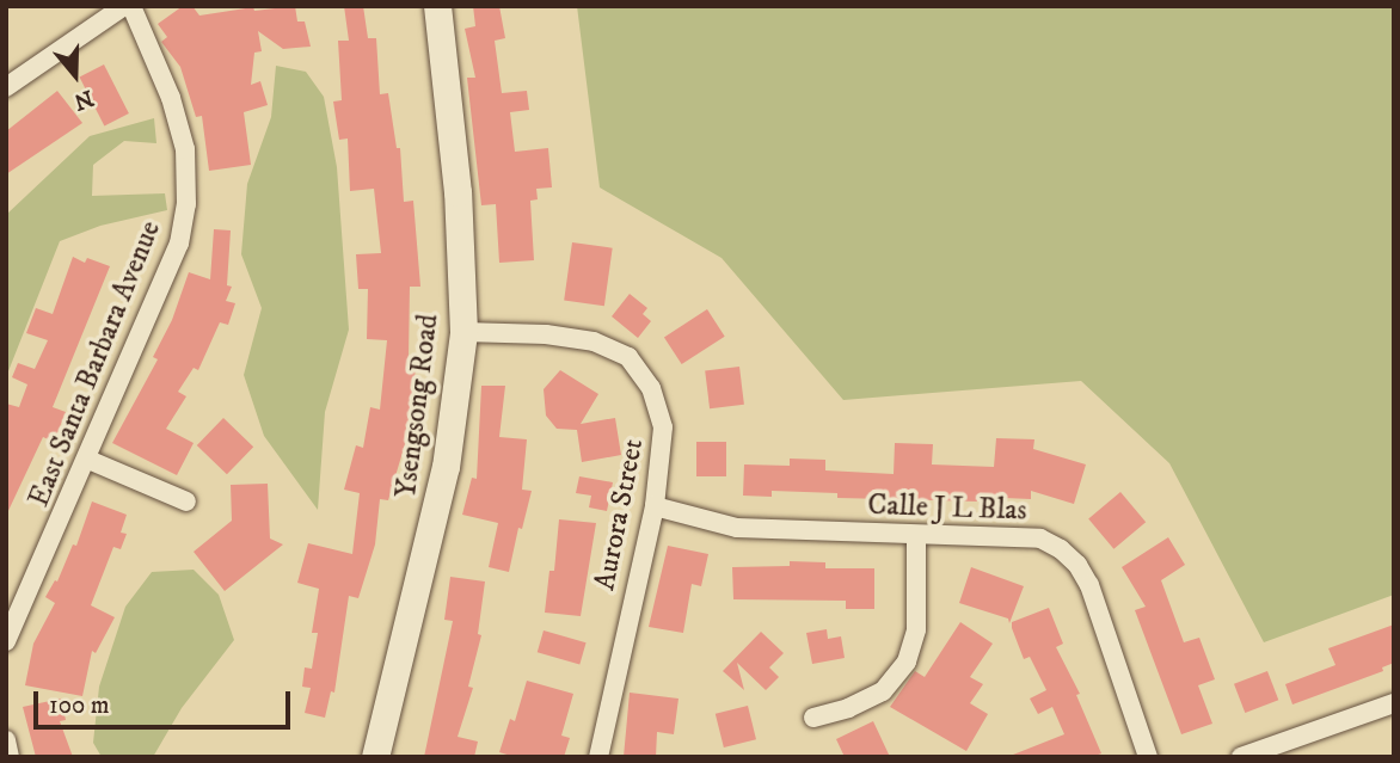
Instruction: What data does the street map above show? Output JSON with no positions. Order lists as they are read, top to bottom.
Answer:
{
  "streets": {
    "main road": ["Ysengsong Road"],
    "street": ["East Santa Barbara Avenue", "Calle J L Blas", "Aurora Street"]
  },
  "crossings": [
    ["Ysengsong Road", "Aurora Street"],
    ["Calle J L Blas", "Aurora Street"]
  ],
  "scale_bar": "100 m",
  "north": "bottom"
}
